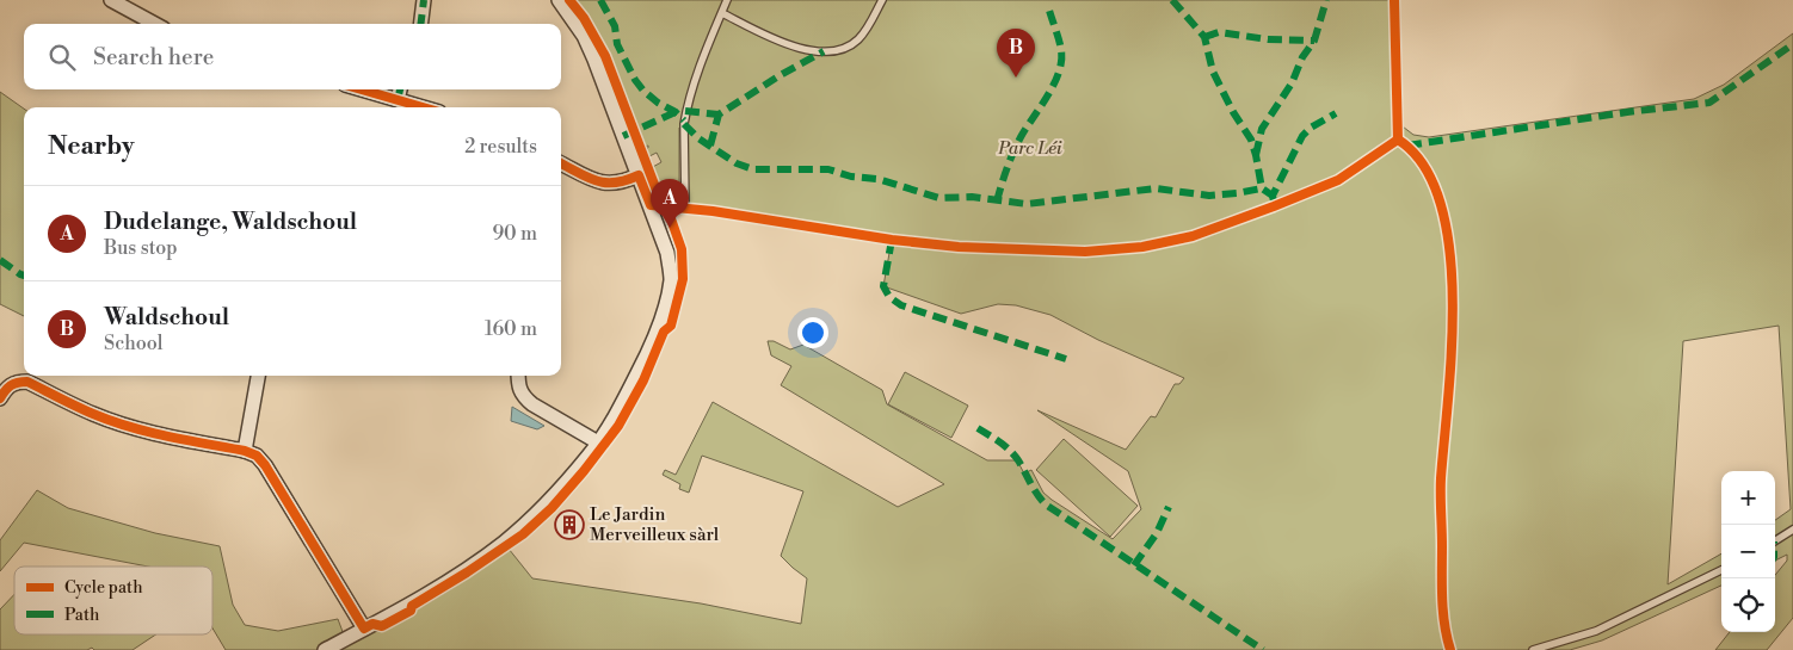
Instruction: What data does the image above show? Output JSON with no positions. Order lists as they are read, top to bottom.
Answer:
{
  "parks": ["Parc Léi"],
  "places": {
    "building": ["Le Jardin Merveilleux sàrl"]
  },
  "legend": ["Cycle path", "Path"],
  "page": {
    "search": "Search here",
    "pins": ["B", "A"],
    "heading": ["Nearby", "2 results"],
    "list": [
      {
        "mark": "A",
        "name": "Dudelange, Waldschoul",
        "note": "Bus stop",
        "value": "90 m"
      },
      {
        "mark": "B",
        "name": "Waldschoul",
        "note": "School",
        "value": "160 m"
      }
    ],
    "map_buttons": ["+", "−"]
  }
}
